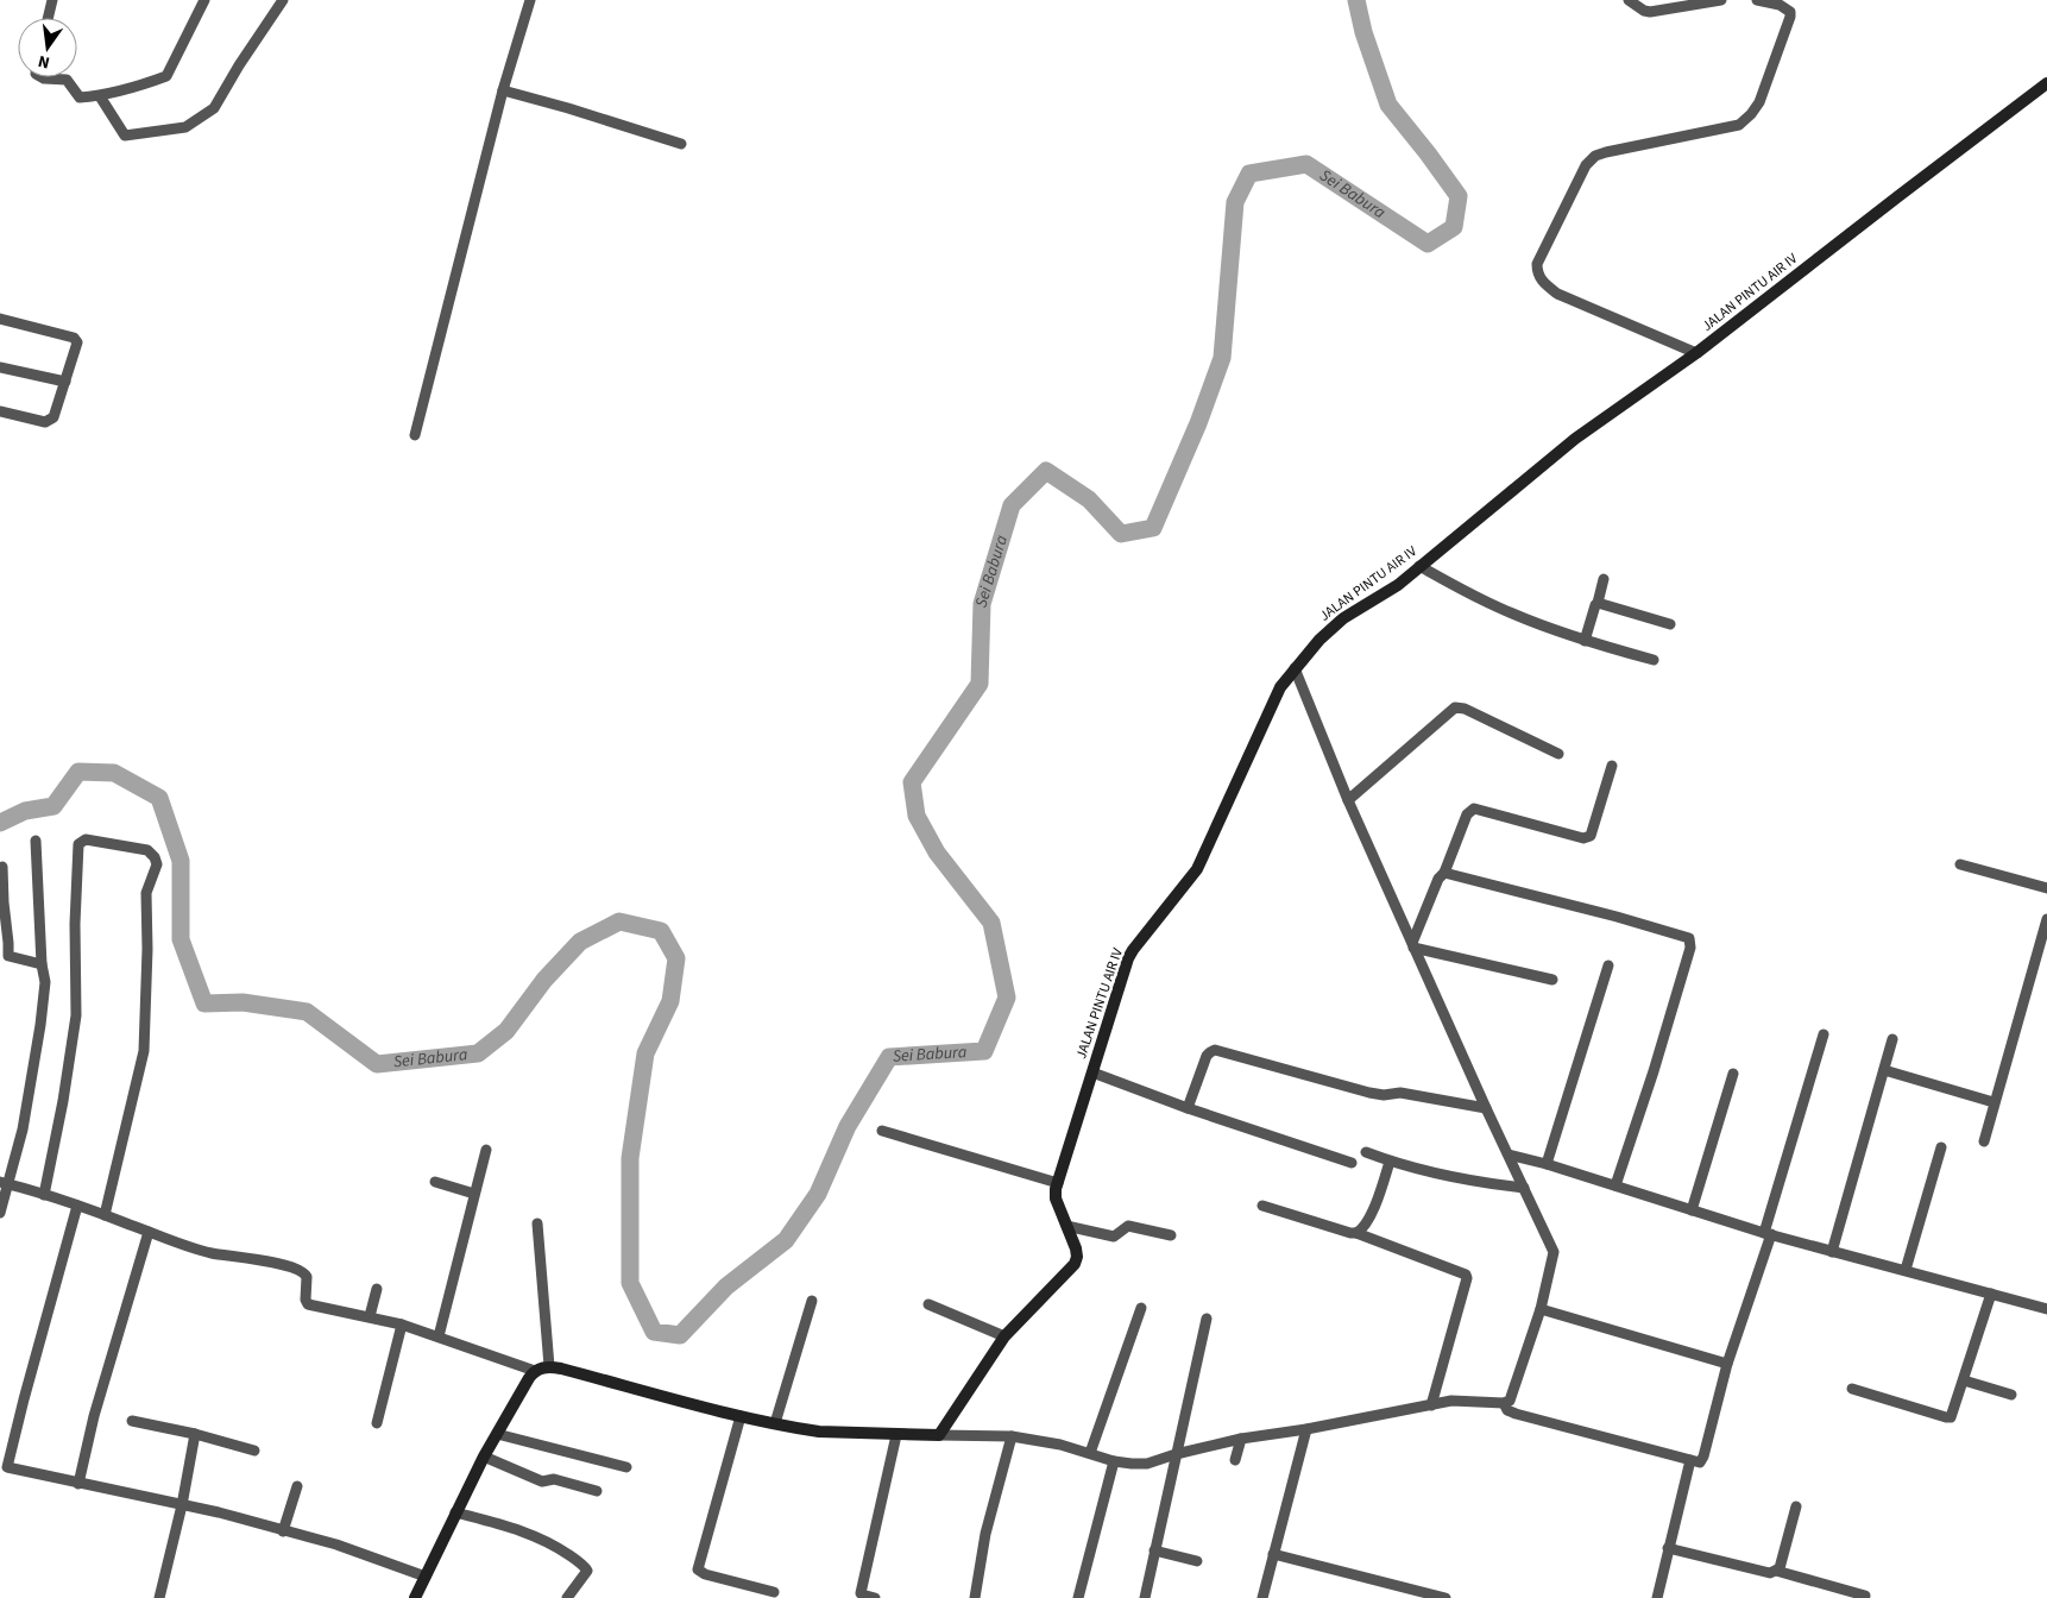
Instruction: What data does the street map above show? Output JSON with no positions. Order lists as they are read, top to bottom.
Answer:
{
  "streets": {
    "main road": ["JALAN PINTU AIR IV"]
  },
  "water": ["Sei Babura"],
  "north": "bottom"
}
